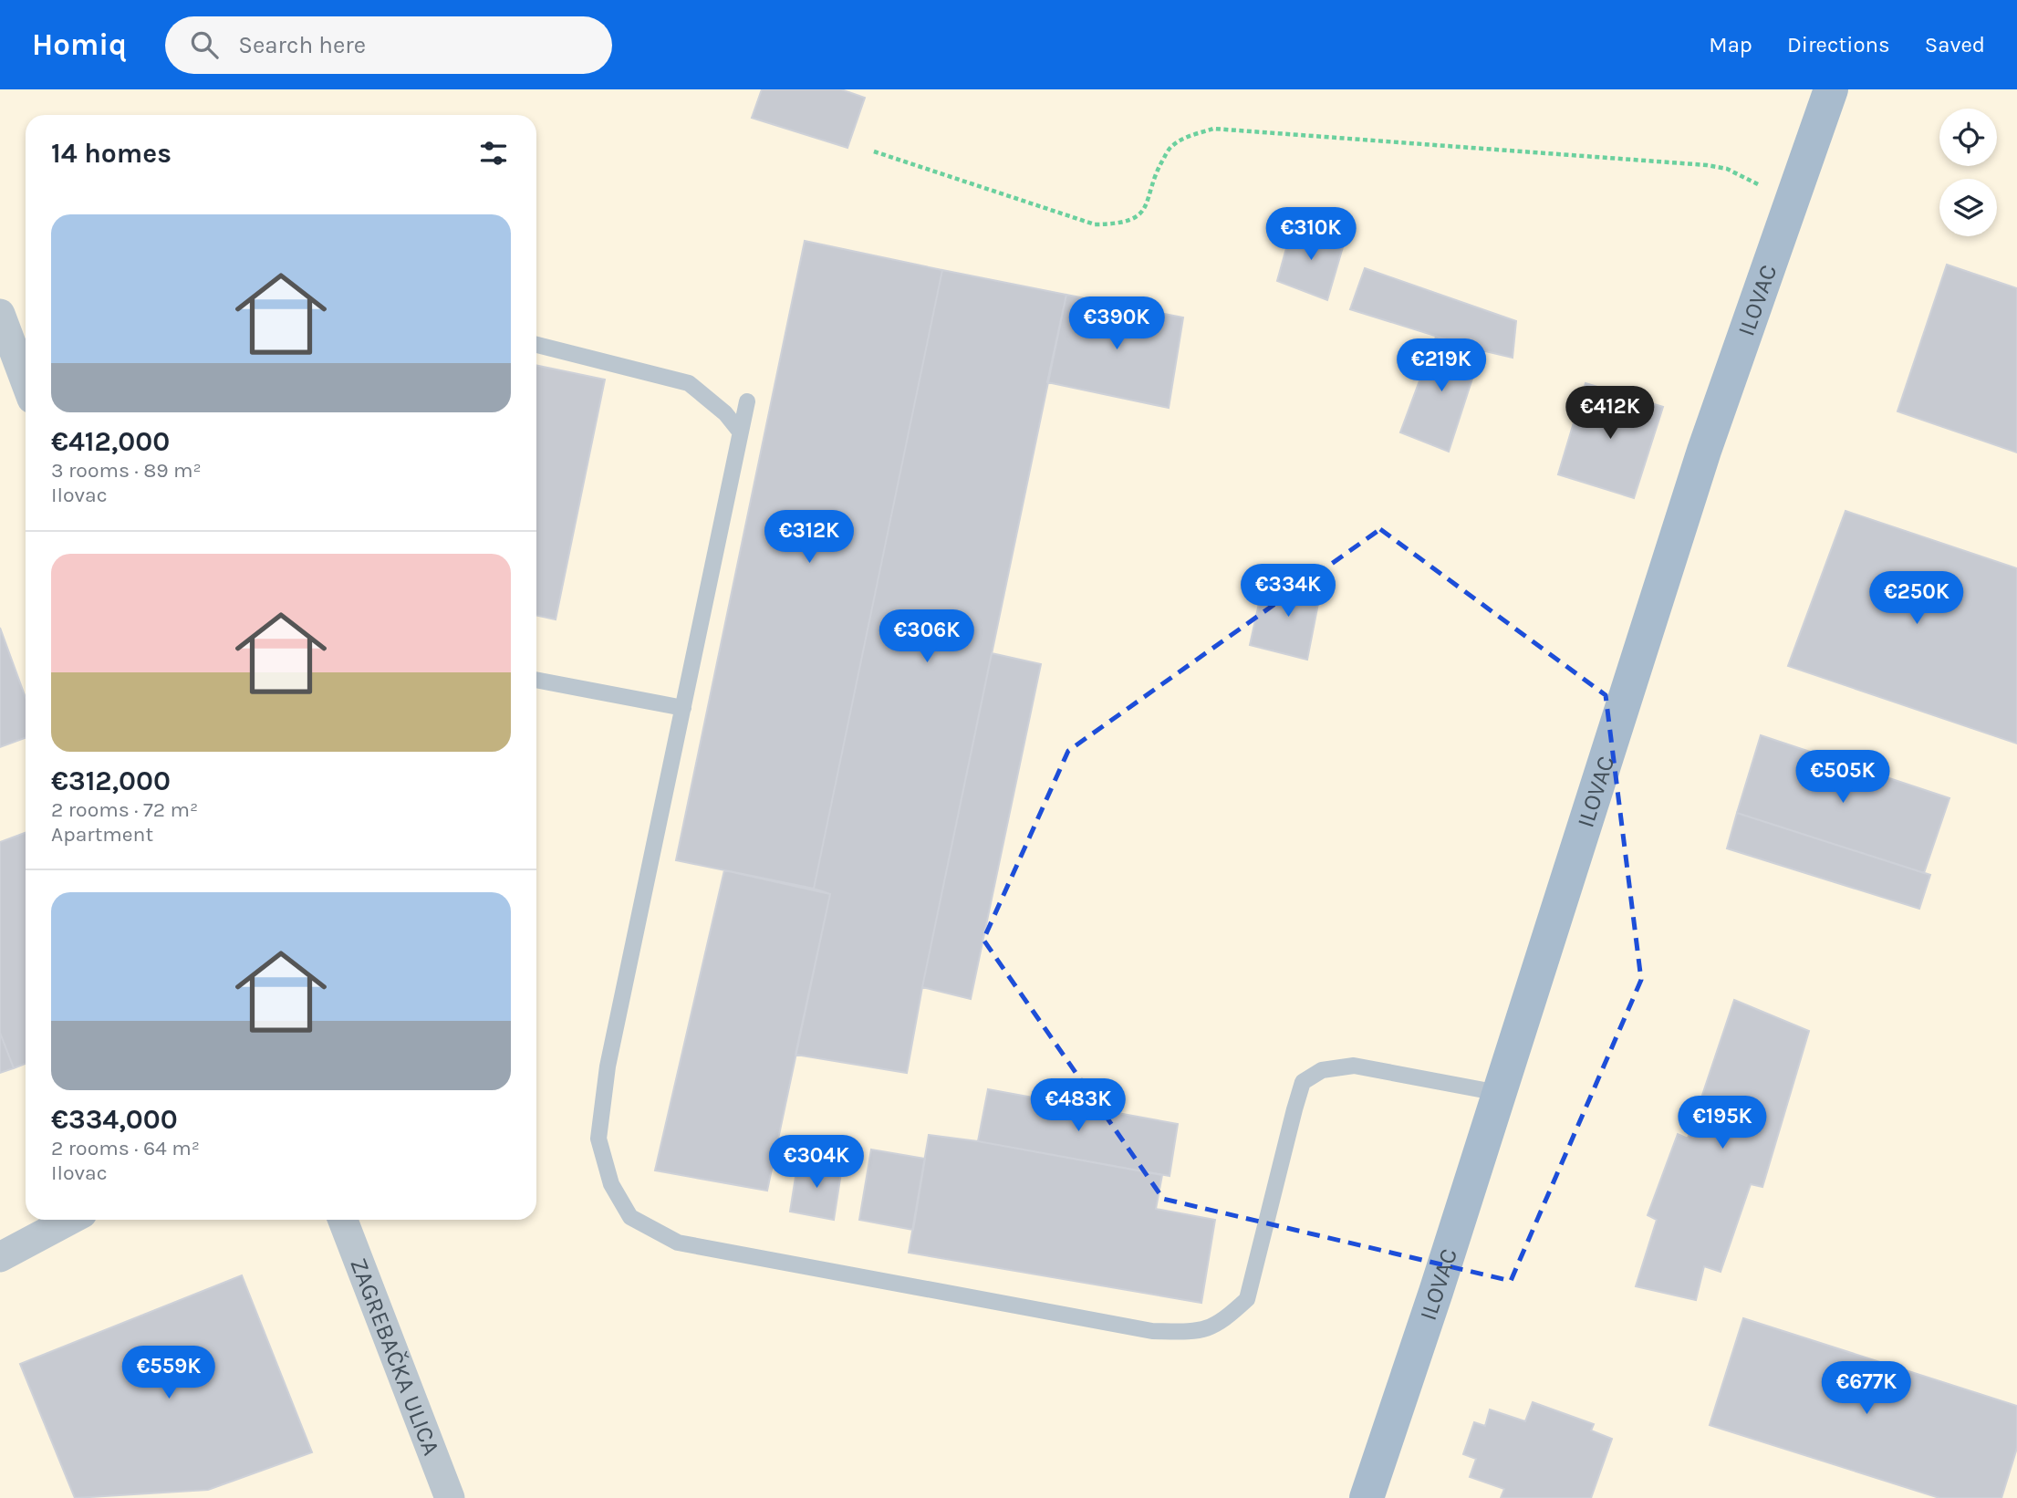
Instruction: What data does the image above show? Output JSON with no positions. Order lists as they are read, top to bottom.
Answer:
{
  "streets": {
    "main road": ["ILOVAC"],
    "street": ["ZAGREBAČKA ULICA"]
  },
  "page": {
    "header": "Homiq",
    "search": "Search here",
    "nav": ["Map", "Directions", "Saved"],
    "heading": "14 homes",
    "list": [
      {
        "name": "€412,000",
        "note": "3 rooms · 89 m² · Ilovac"
      },
      {
        "name": "€312,000",
        "note": "2 rooms · 72 m² · Apartment"
      },
      {
        "name": "€334,000",
        "note": "2 rooms · 64 m² · Ilovac"
      }
    ],
    "price": [
      "€310K",
      "€390K",
      "€219K",
      "€412K",
      "€312K",
      "€334K",
      "€250K",
      "€306K",
      "€505K",
      "€483K",
      "€195K",
      "€304K",
      "€559K",
      "€677K"
    ]
  }
}
